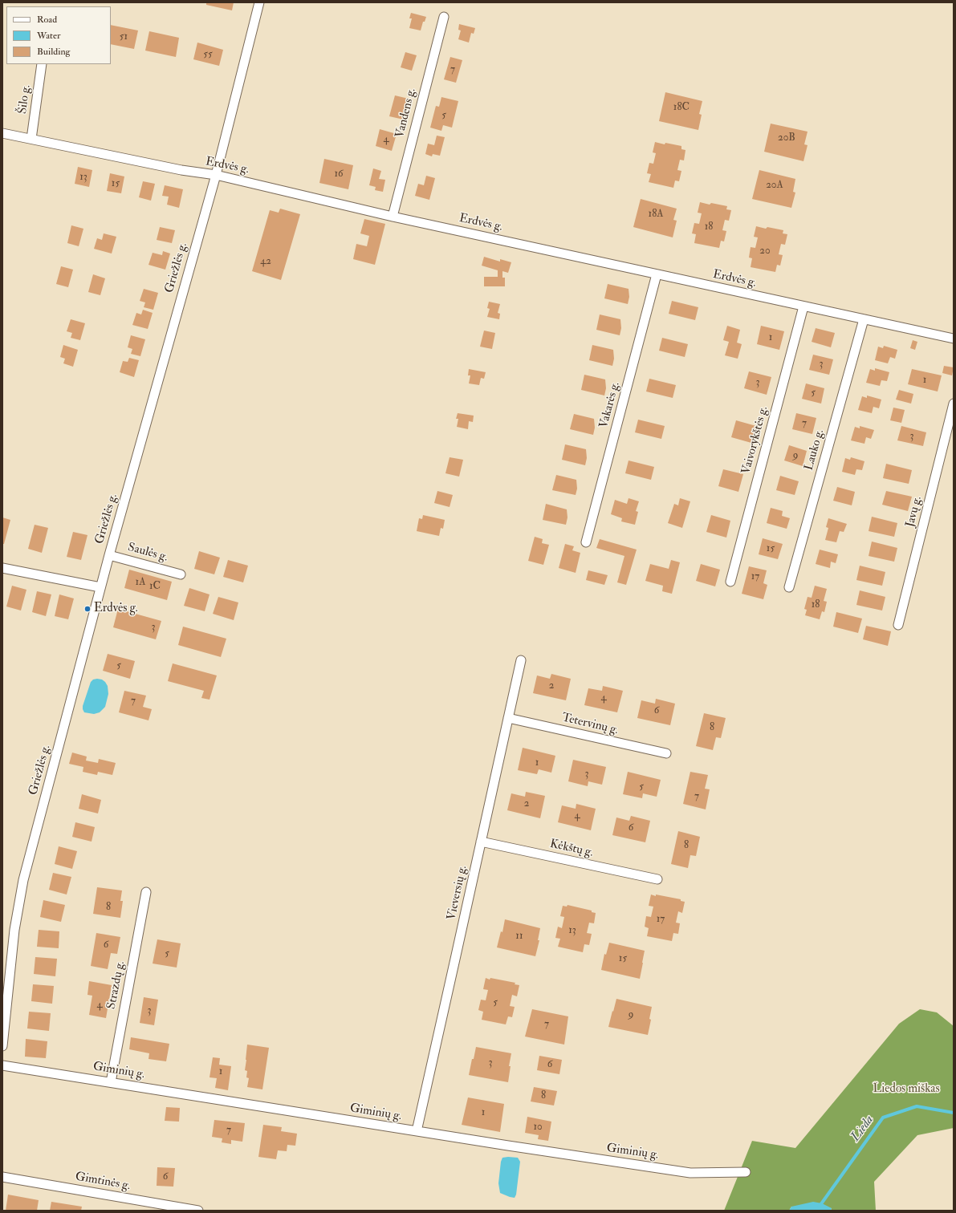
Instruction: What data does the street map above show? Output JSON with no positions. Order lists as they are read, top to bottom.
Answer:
{
  "streets": {
    "street": [
      "Šilo g.",
      "Vandens g.",
      "Erdvės g.",
      "Griežlės g.",
      "Vakarės g.",
      "Vaivorykštės g.",
      "Lauko g.",
      "Javų g.",
      "Saulės g.",
      "Tetervinų g.",
      "Kėkštų g.",
      "Vieversių g.",
      "Strazdų g.",
      "Giminių g.",
      "Gimtinės g."
    ]
  },
  "crossings": [
    ["Šilo g.", "Erdvės g."],
    ["Vandens g.", "Erdvės g."],
    ["Erdvės g.", "Griežlės g."],
    ["Erdvės g.", "Vakarės g."],
    ["Erdvės g.", "Vaivorykštės g."],
    ["Erdvės g.", "Lauko g."],
    ["Griežlės g.", "Saulės g."],
    ["Tetervinų g.", "Vieversių g."],
    ["Kėkštų g.", "Vieversių g."],
    ["Vieversių g.", "Giminių g."],
    ["Strazdų g.", "Giminių g."]
  ],
  "water": ["Lieda"],
  "parks": ["Liedos miškas"],
  "places": ["Erdvės g."],
  "house_numbers": [
    "51",
    "55",
    "7",
    "18C",
    "5",
    "20B",
    "4",
    "16",
    "13",
    "15",
    "20A",
    "18A",
    "18",
    "20",
    "42",
    "1",
    "3",
    "1",
    "3",
    "5",
    "7",
    "3",
    "9",
    "15",
    "17",
    "1A",
    "1C",
    "18",
    "3",
    "5",
    "2",
    "4",
    "7",
    "6",
    "8",
    "1",
    "3",
    "5",
    "7",
    "2",
    "4",
    "6",
    "8",
    "8",
    "17",
    "13",
    "11",
    "6",
    "5",
    "15",
    "5",
    "4",
    "3",
    "9",
    "7",
    "3",
    "6",
    "1",
    "8",
    "1",
    "10",
    "7",
    "6"
  ],
  "legend": ["Road", "Water", "Building"]
}
